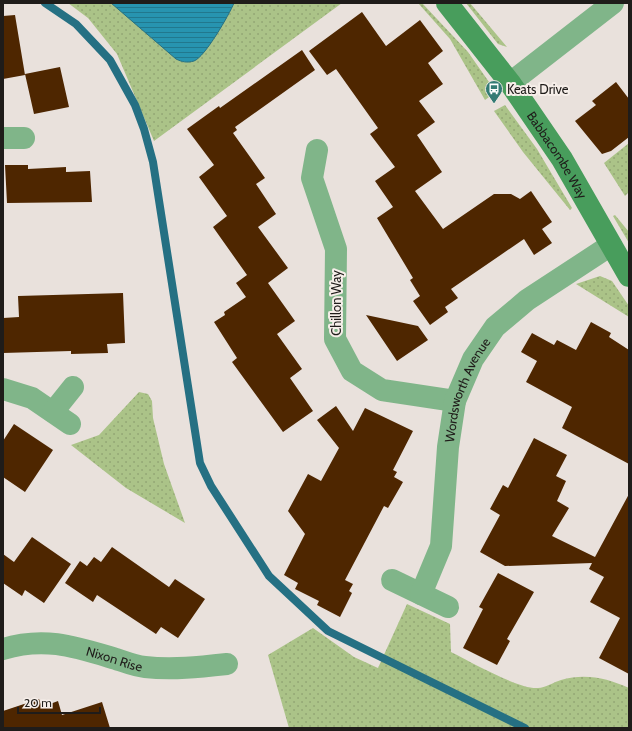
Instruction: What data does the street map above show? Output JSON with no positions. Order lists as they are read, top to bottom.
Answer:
{
  "streets": {
    "street": [
      "Babbacombe Way",
      "Chillon Way",
      "Wordsworth Avenue",
      "Nixon Rise"
    ]
  },
  "crossings": [
    ["Babbacombe Way", "Wordsworth Avenue"],
    ["Chillon Way", "Wordsworth Avenue"]
  ],
  "places": {
    "bus stop": ["Keats Drive"]
  },
  "scale_bar": "20 m"
}
